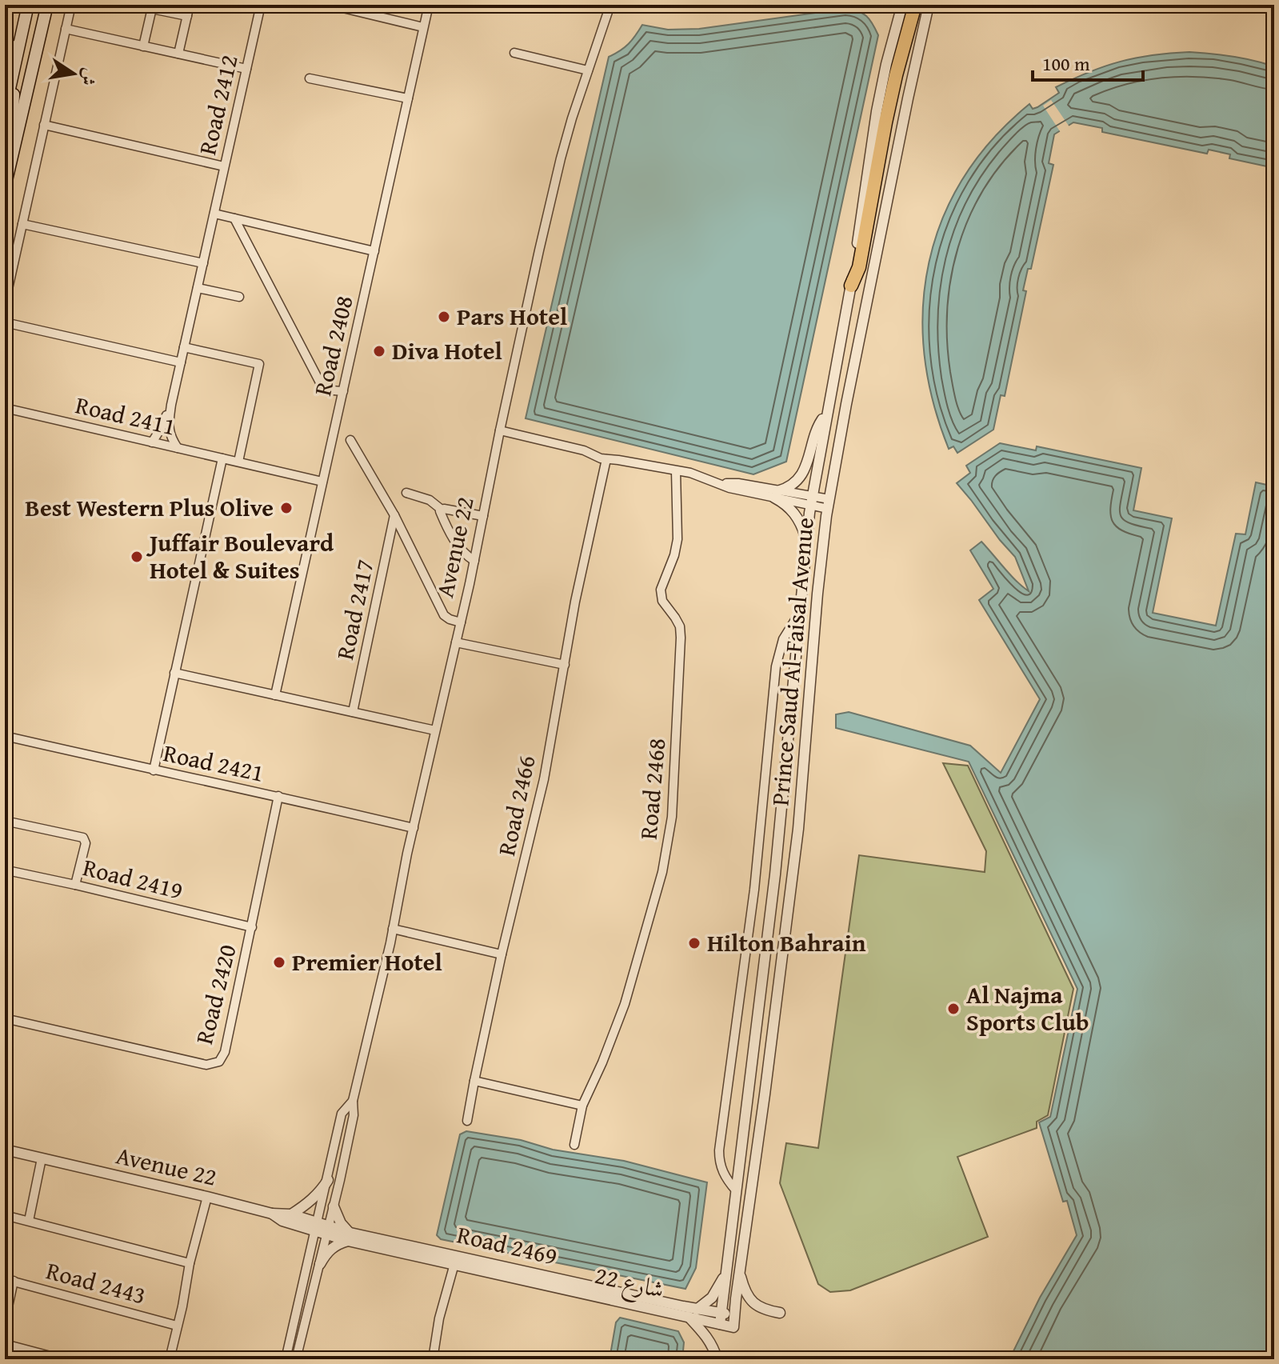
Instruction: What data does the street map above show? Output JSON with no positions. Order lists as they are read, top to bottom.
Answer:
{
  "streets": {
    "street": [
      "Road 2412",
      "Road 2408",
      "Road 2411",
      "Avenue 22",
      "Road 2417",
      "Prince Saud Al-Faisal Avenue",
      "Road 2421",
      "Road 2468",
      "Road 2466",
      "Road 2419",
      "Road 2420",
      "Road 2469",
      "شارع 22",
      "Road 2443"
    ]
  },
  "crossings": [
    ["Road 2412", "Road 2411"],
    ["Road 2408", "Road 2411"],
    ["Avenue 22", "Road 2421"],
    ["Avenue 22", "Road 2469"],
    ["Prince Saud Al-Faisal Avenue", "Road 2469"],
    ["Prince Saud Al-Faisal Avenue", "شارع 22"],
    ["Road 2421", "Road 2420"],
    ["Road 2419", "Road 2420"],
    ["Road 2469", "شارع 22"]
  ],
  "places": [
    "Pars Hotel",
    "Diva Hotel",
    "Best Western Plus Olive",
    "Juffair Boulevard Hotel & Suites",
    "Hilton Bahrain",
    "Premier Hotel",
    "Al Najma Sports Club"
  ],
  "scale_bar": "100 m",
  "north": "right"
}
